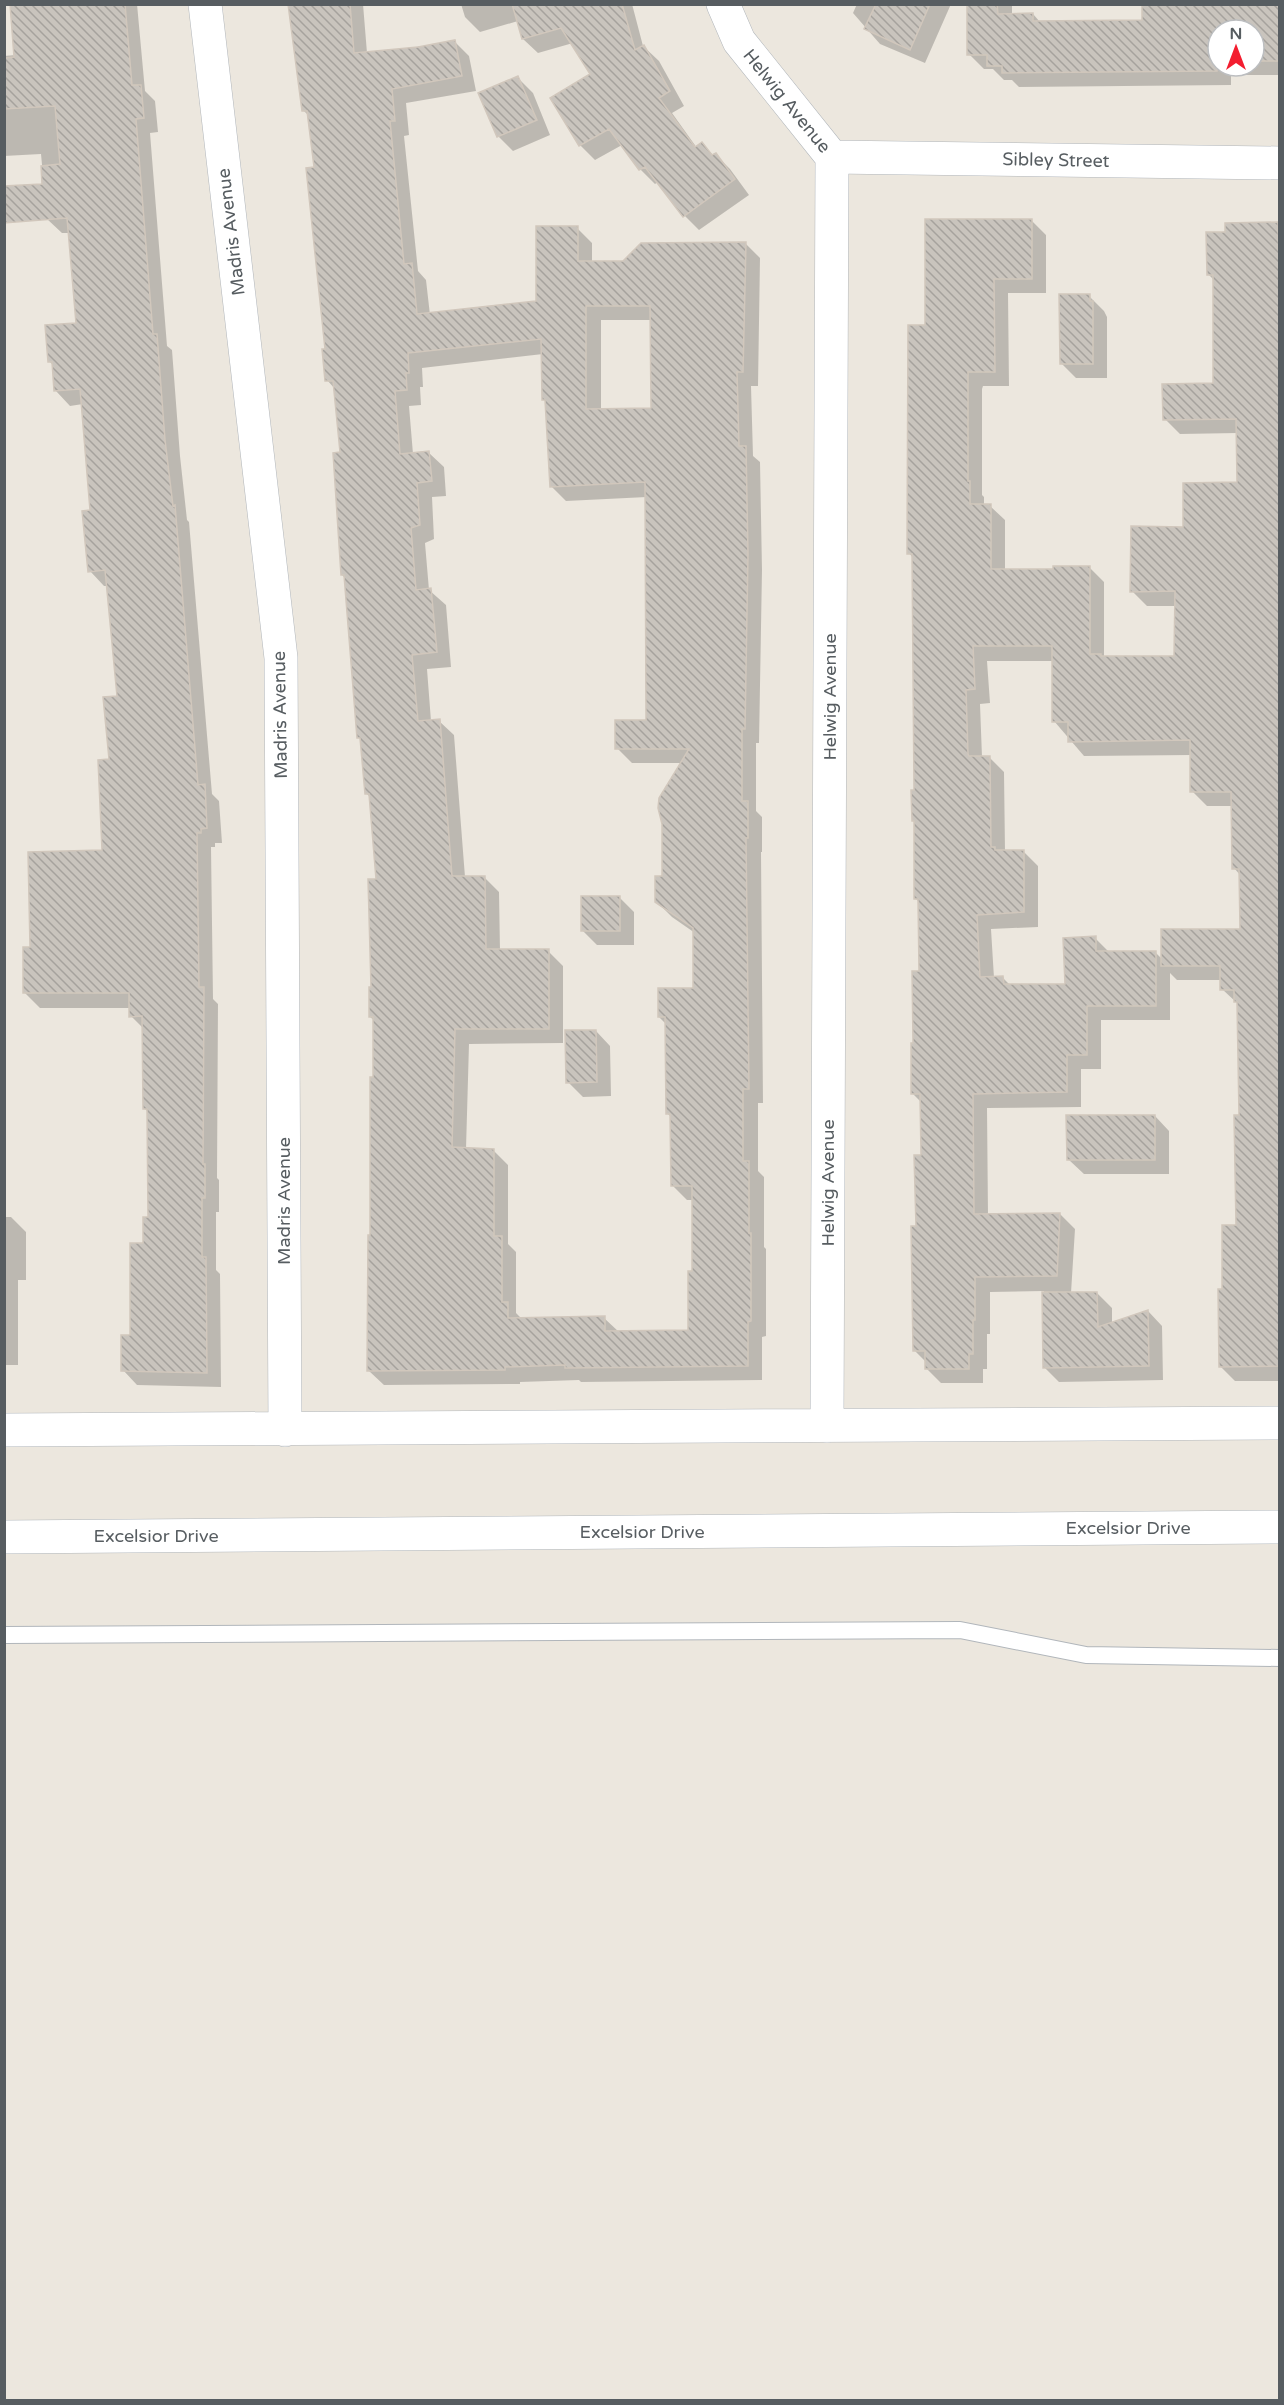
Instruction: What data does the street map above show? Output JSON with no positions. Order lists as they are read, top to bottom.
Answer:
{
  "streets": {
    "street": [
      "Helwig Avenue",
      "Sibley Street",
      "Madris Avenue",
      "Excelsior Drive"
    ]
  },
  "crossings": [
    ["Helwig Avenue", "Sibley Street"]
  ],
  "north": "top"
}
